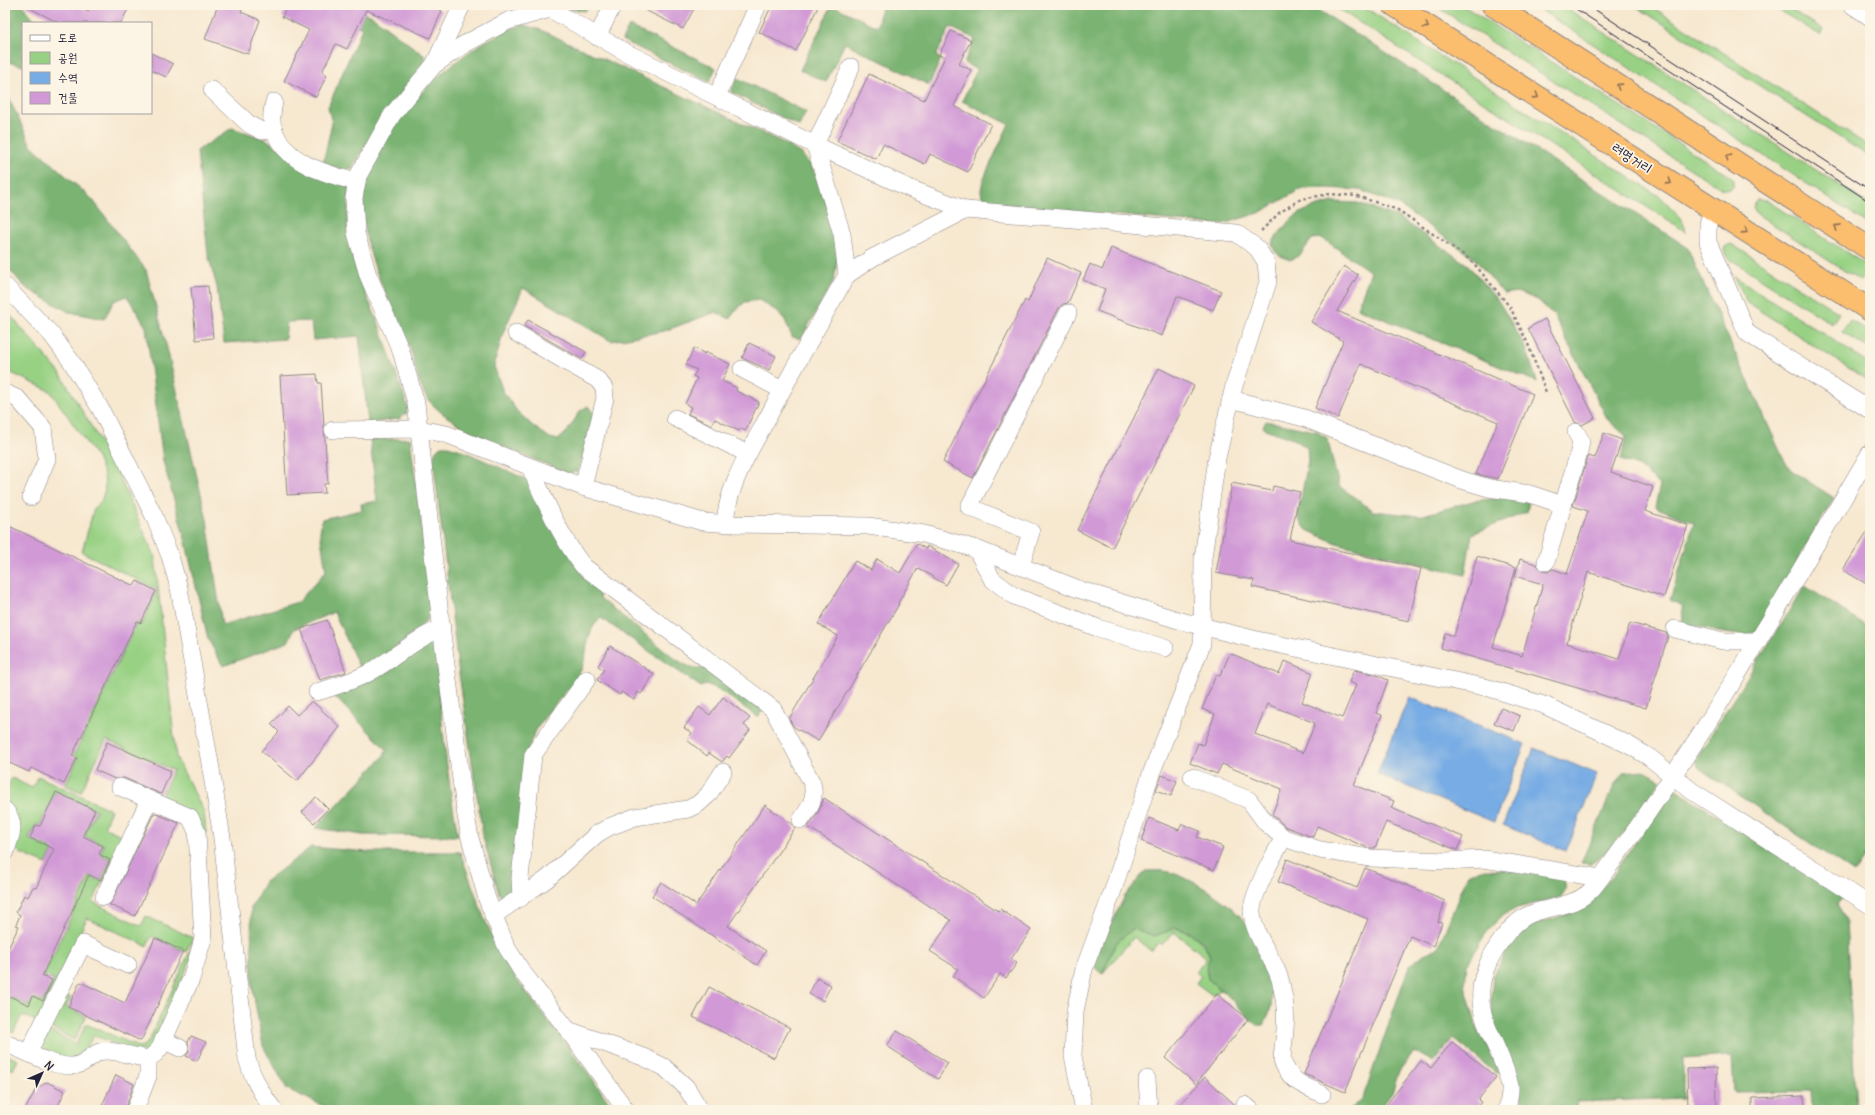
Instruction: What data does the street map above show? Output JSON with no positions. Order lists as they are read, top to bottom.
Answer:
{
  "streets": {
    "highway": ["려명거리"]
  },
  "legend": [
    "도로",
    "공원",
    "수역",
    "건물"
  ],
  "north": "top right"
}
